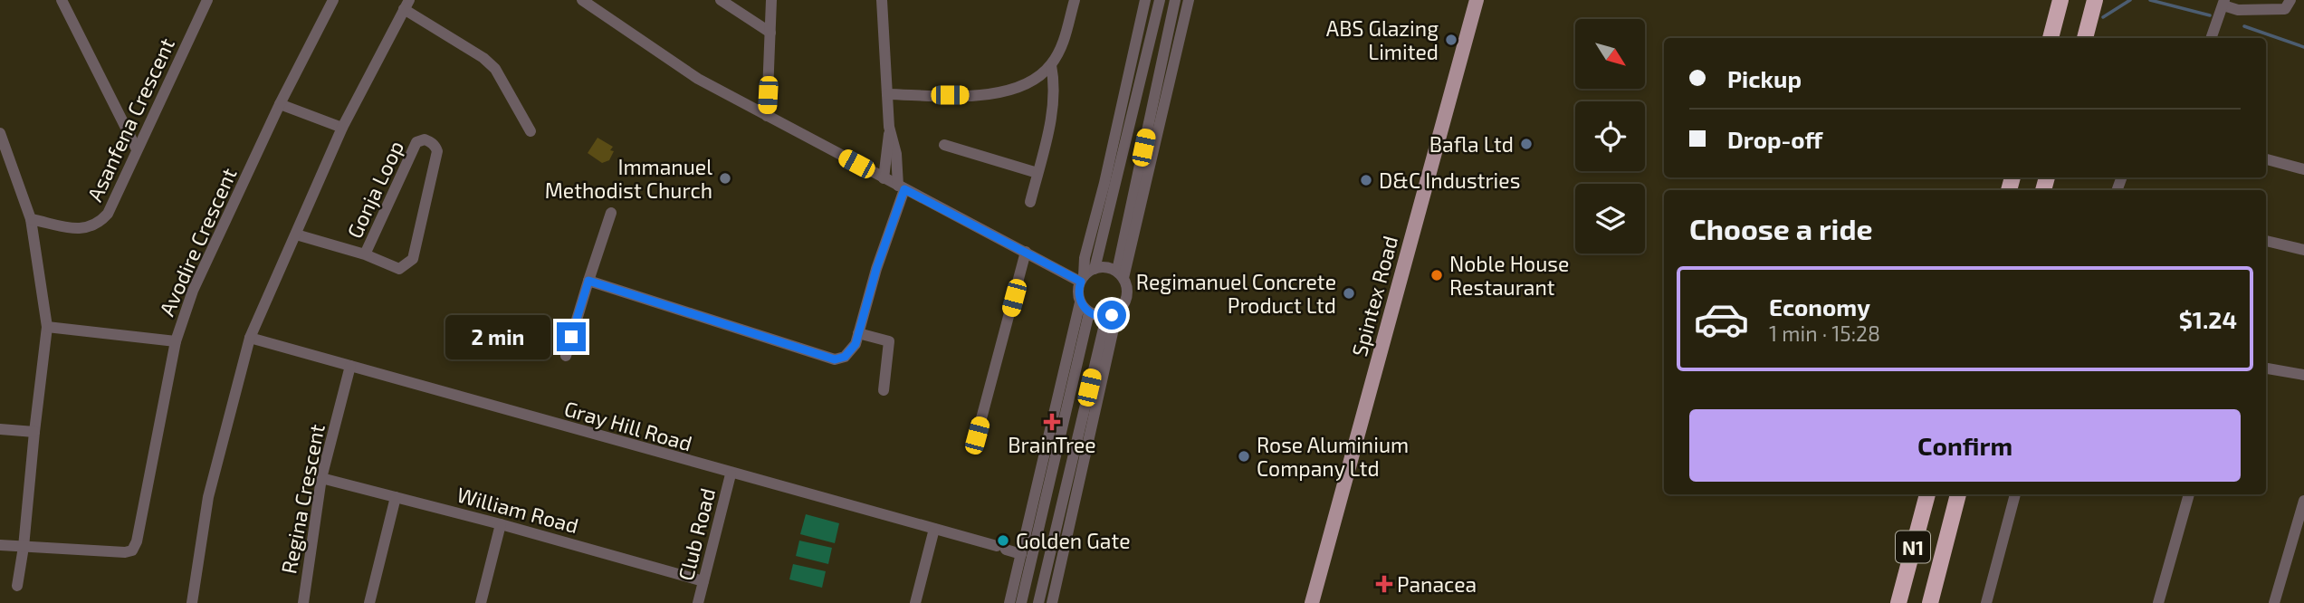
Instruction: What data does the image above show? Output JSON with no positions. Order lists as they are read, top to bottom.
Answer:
{
  "streets": {
    "highway": ["N1"],
    "main road": ["Spintex Road"],
    "street": [
      "Asanfena Crescent",
      "Gonja Loop",
      "Avodire Crescent",
      "Gray Hill Road",
      "Regina Crescent",
      "William Road",
      "Club Road"
    ]
  },
  "crossings": [
    ["Gray Hill Road", "Regina Crescent"],
    ["Gray Hill Road", "Club Road"],
    ["Regina Crescent", "William Road"],
    ["William Road", "Club Road"]
  ],
  "places": {
    "other": [
      "ABS Glazing Limited",
      "Bafla Ltd",
      "Immanuel Methodist Church",
      "D&C Industries",
      "Noble House Restaurant",
      "Regimanuel Concrete Product Ltd",
      "Rose Aluminium Company Ltd",
      "Golden Gate"
    ],
    "health": ["BrainTree", "Panacea"]
  },
  "north": "bottom right",
  "page": {
    "banner": ["Pickup", "Drop-off"],
    "heading": "Choose a ride",
    "list": [
      {
        "name": "Economy",
        "note": "1 min · 15:28",
        "value": "$1.24"
      }
    ],
    "bubble": "2 min",
    "buttons": "Confirm"
  }
}
